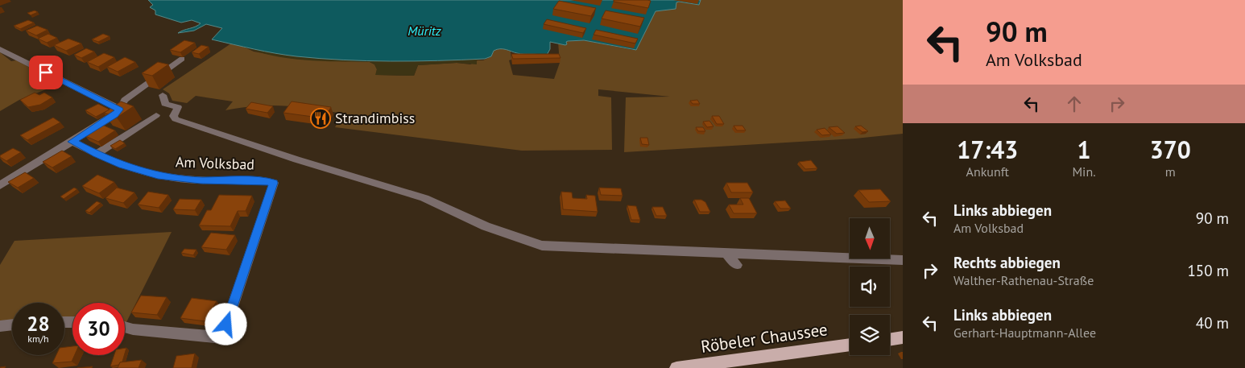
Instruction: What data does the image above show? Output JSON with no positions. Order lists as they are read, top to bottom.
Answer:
{
  "streets": {
    "main road": ["Röbeler Chaussee"],
    "street": ["Am Volksbad"]
  },
  "water": ["Müritz"],
  "places": {
    "restaurant": ["Strandimbiss"]
  },
  "north": "bottom",
  "page": {
    "turn": ["90 m", "Am Volksbad"],
    "eta": [
      "17:43",
      "Ankunft",
      "1",
      "Min.",
      "370",
      "m"
    ],
    "list": [
      {
        "name": "Links abbiegen",
        "note": "Am Volksbad",
        "value": "90 m"
      },
      {
        "name": "Rechts abbiegen",
        "note": "Walther-Rathenau-Straße",
        "value": "150 m"
      },
      {
        "name": "Links abbiegen",
        "note": "Gerhart-Hauptmann-Allee",
        "value": "40 m"
      }
    ],
    "speed": "28 km/h",
    "limit": "30"
  }
}
